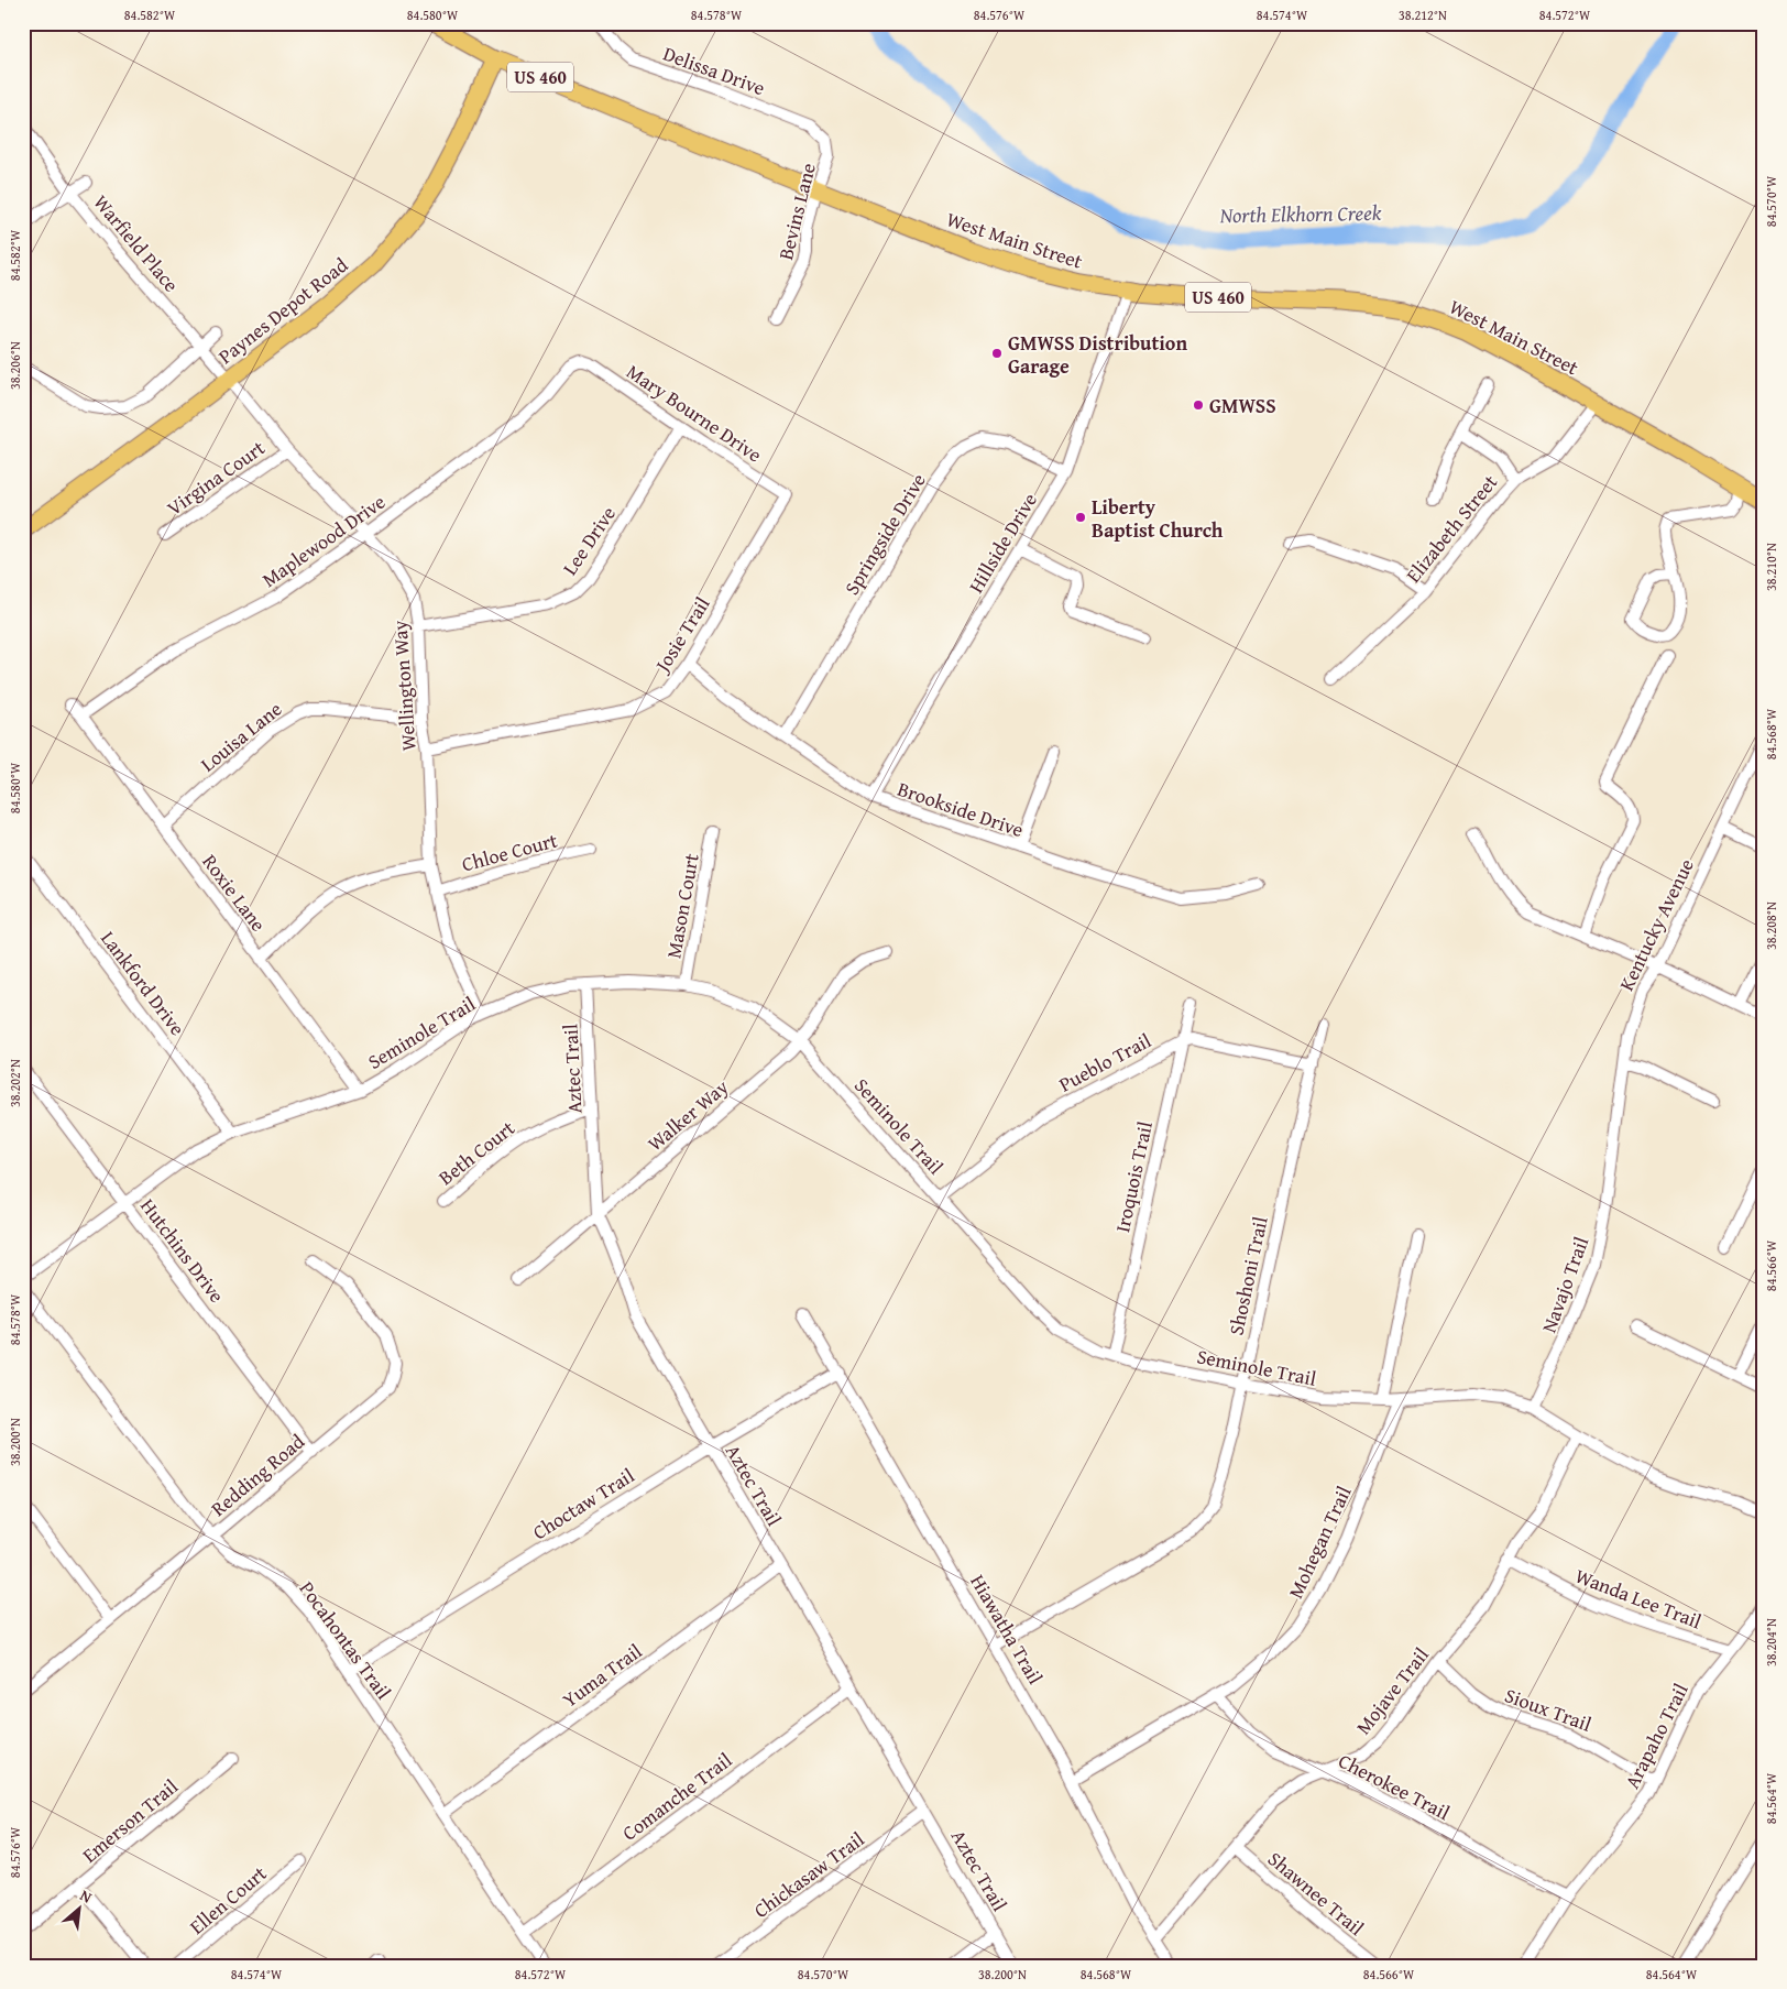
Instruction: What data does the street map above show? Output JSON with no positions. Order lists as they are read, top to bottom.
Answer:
{
  "streets": {
    "main road": ["US 460", "West Main Street", "Paynes Depot Road"],
    "street": [
      "Delissa Drive",
      "Bevins Lane",
      "Warfield Place",
      "Mary Bourne Drive",
      "Virgina Court",
      "Elizabeth Street",
      "Springside Drive",
      "Maplewood Drive",
      "Lee Drive",
      "Hillside Drive",
      "Josie Trail",
      "Wellington Way",
      "Louisa Lane",
      "Brookside Drive",
      "Chloe Court",
      "Roxie Lane",
      "Mason Court",
      "Kentucky Avenue",
      "Lankford Drive",
      "Seminole Trail",
      "Pueblo Trail",
      "Aztec Trail",
      "Walker Way",
      "Beth Court",
      "Iroquois Trail",
      "Hutchins Drive",
      "Shoshoni Trail",
      "Navajo Trail",
      "Redding Road",
      "Choctaw Trail",
      "Mohegan Trail",
      "Wanda Lee Trail",
      "Hiawatha Trail",
      "Pocahontas Trail",
      "Yuma Trail",
      "Mojave Trail",
      "Sioux Trail",
      "Arapaho Trail",
      "Cherokee Trail",
      "Comanche Trail",
      "Emerson Trail",
      "Chickasaw Trail",
      "Shawnee Trail",
      "Ellen Court"
    ]
  },
  "crossings": [
    ["Delissa Drive", "Bevins Lane"],
    ["US 460", "West Main Street"],
    ["US 460", "Paynes Depot Road"],
    ["Bevins Lane", "West Main Street"],
    ["West Main Street", "Paynes Depot Road"],
    ["West Main Street", "Elizabeth Street"],
    ["West Main Street", "Hillside Drive"],
    ["Warfield Place", "Paynes Depot Road"],
    ["Warfield Place", "Wellington Way"],
    ["Paynes Depot Road", "Wellington Way"],
    ["Mary Bourne Drive", "Maplewood Drive"],
    ["Mary Bourne Drive", "Lee Drive"],
    ["Mary Bourne Drive", "Josie Trail"],
    ["Virgina Court", "Wellington Way"],
    ["Springside Drive", "Hillside Drive"],
    ["Springside Drive", "Brookside Drive"],
    ["Maplewood Drive", "Wellington Way"],
    ["Maplewood Drive", "Roxie Lane"],
    ["Lee Drive", "Wellington Way"],
    ["Hillside Drive", "Brookside Drive"],
    ["Josie Trail", "Wellington Way"],
    ["Josie Trail", "Brookside Drive"],
    ["Wellington Way", "Louisa Lane"],
    ["Wellington Way", "Chloe Court"],
    ["Wellington Way", "Seminole Trail"],
    ["Louisa Lane", "Roxie Lane"],
    ["Roxie Lane", "Seminole Trail"],
    ["Mason Court", "Seminole Trail"],
    ["Kentucky Avenue", "Navajo Trail"],
    ["Lankford Drive", "Seminole Trail"],
    ["Seminole Trail", "Pueblo Trail"],
    ["Seminole Trail", "Aztec Trail"],
    ["Seminole Trail", "Walker Way"],
    ["Seminole Trail", "Iroquois Trail"],
    ["Seminole Trail", "Hutchins Drive"],
    ["Seminole Trail", "Shoshoni Trail"],
    ["Seminole Trail", "Navajo Trail"],
    ["Seminole Trail", "Mohegan Trail"],
    ["Seminole Trail", "Mojave Trail"],
    ["Pueblo Trail", "Iroquois Trail"],
    ["Pueblo Trail", "Shoshoni Trail"],
    ["Aztec Trail", "Walker Way"],
    ["Aztec Trail", "Beth Court"],
    ["Aztec Trail", "Choctaw Trail"],
    ["Aztec Trail", "Yuma Trail"],
    ["Aztec Trail", "Comanche Trail"],
    ["Aztec Trail", "Chickasaw Trail"],
    ["Hutchins Drive", "Redding Road"],
    ["Shoshoni Trail", "Hiawatha Trail"],
    ["Redding Road", "Pocahontas Trail"],
    ["Choctaw Trail", "Hiawatha Trail"],
    ["Choctaw Trail", "Pocahontas Trail"],
    ["Mohegan Trail", "Hiawatha Trail"],
    ["Mohegan Trail", "Cherokee Trail"],
    ["Wanda Lee Trail", "Mojave Trail"],
    ["Wanda Lee Trail", "Arapaho Trail"],
    ["Hiawatha Trail", "Mojave Trail"],
    ["Pocahontas Trail", "Yuma Trail"],
    ["Pocahontas Trail", "Comanche Trail"],
    ["Mojave Trail", "Sioux Trail"],
    ["Mojave Trail", "Cherokee Trail"],
    ["Mojave Trail", "Shawnee Trail"],
    ["Sioux Trail", "Arapaho Trail"],
    ["Arapaho Trail", "Cherokee Trail"]
  ],
  "water": ["North Elkhorn Creek"],
  "places": ["GMWSS Distribution Garage", "GMWSS", "Liberty Baptist Church"],
  "north": "top right",
  "coordinates": [
    "84.582°W",
    "84.580°W",
    "84.578°W",
    "84.576°W",
    "84.574°W",
    "38.212°N",
    "84.572°W",
    "84.570°W",
    "38.206°N",
    "38.210°N",
    "84.568°W",
    "38.208°N",
    "38.202°N",
    "84.566°W",
    "38.200°N",
    "38.204°N",
    "84.564°W"
  ]
}
